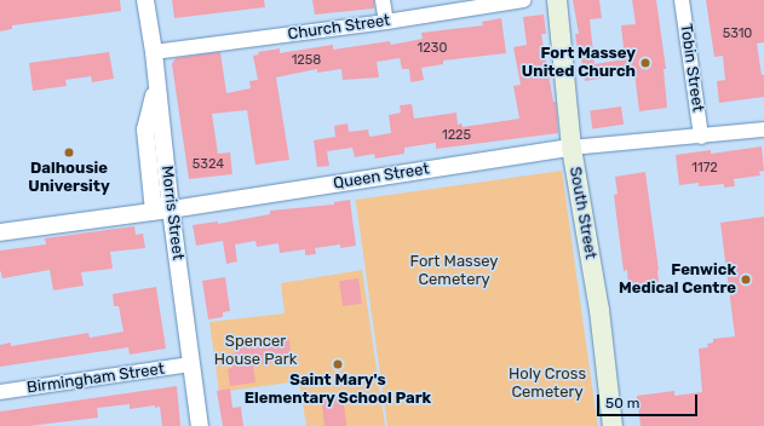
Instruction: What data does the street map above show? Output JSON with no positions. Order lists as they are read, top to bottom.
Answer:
{
  "streets": {
    "main road": ["South Street"],
    "street": [
      "Church Street",
      "Tobin Street",
      "Queen Street",
      "Morris Street",
      "Birmingham Street"
    ]
  },
  "crossings": [
    ["Church Street", "Morris Street"],
    ["Tobin Street", "Queen Street"],
    ["Queen Street", "Morris Street"],
    ["Queen Street", "South Street"],
    ["Morris Street", "Birmingham Street"]
  ],
  "parks": ["Fort Massey Cemetery", "Spencer House Park", "Holy Cross Cemetery"],
  "places": [
    "Fort Massey United Church",
    "Dalhousie University",
    "Fenwick Medical Centre",
    "Saint Mary's Elementary School Park"
  ],
  "house_numbers": [
    "5310",
    "1230",
    "1258",
    "1225",
    "5324",
    "1172"
  ],
  "scale_bar": "50 m"
}
